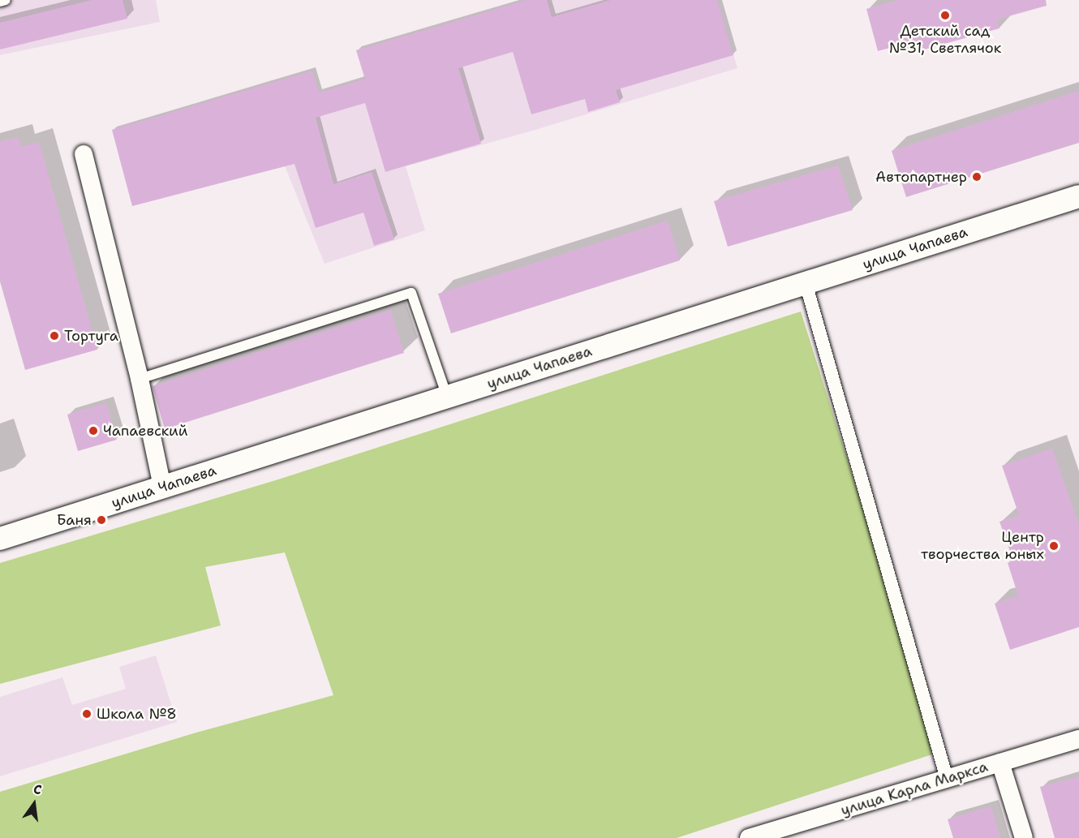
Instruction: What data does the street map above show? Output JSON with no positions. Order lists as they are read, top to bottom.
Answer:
{
  "streets": {
    "street": ["улица Чапаева", "улица Карла Маркса"]
  },
  "places": [
    "Детский сад №31, Светлячок",
    "Автопартнер",
    "Тортуга",
    "Чапаевский",
    "Баня",
    "Центр творчества юных",
    "Школа №8"
  ],
  "north": "top"
}
